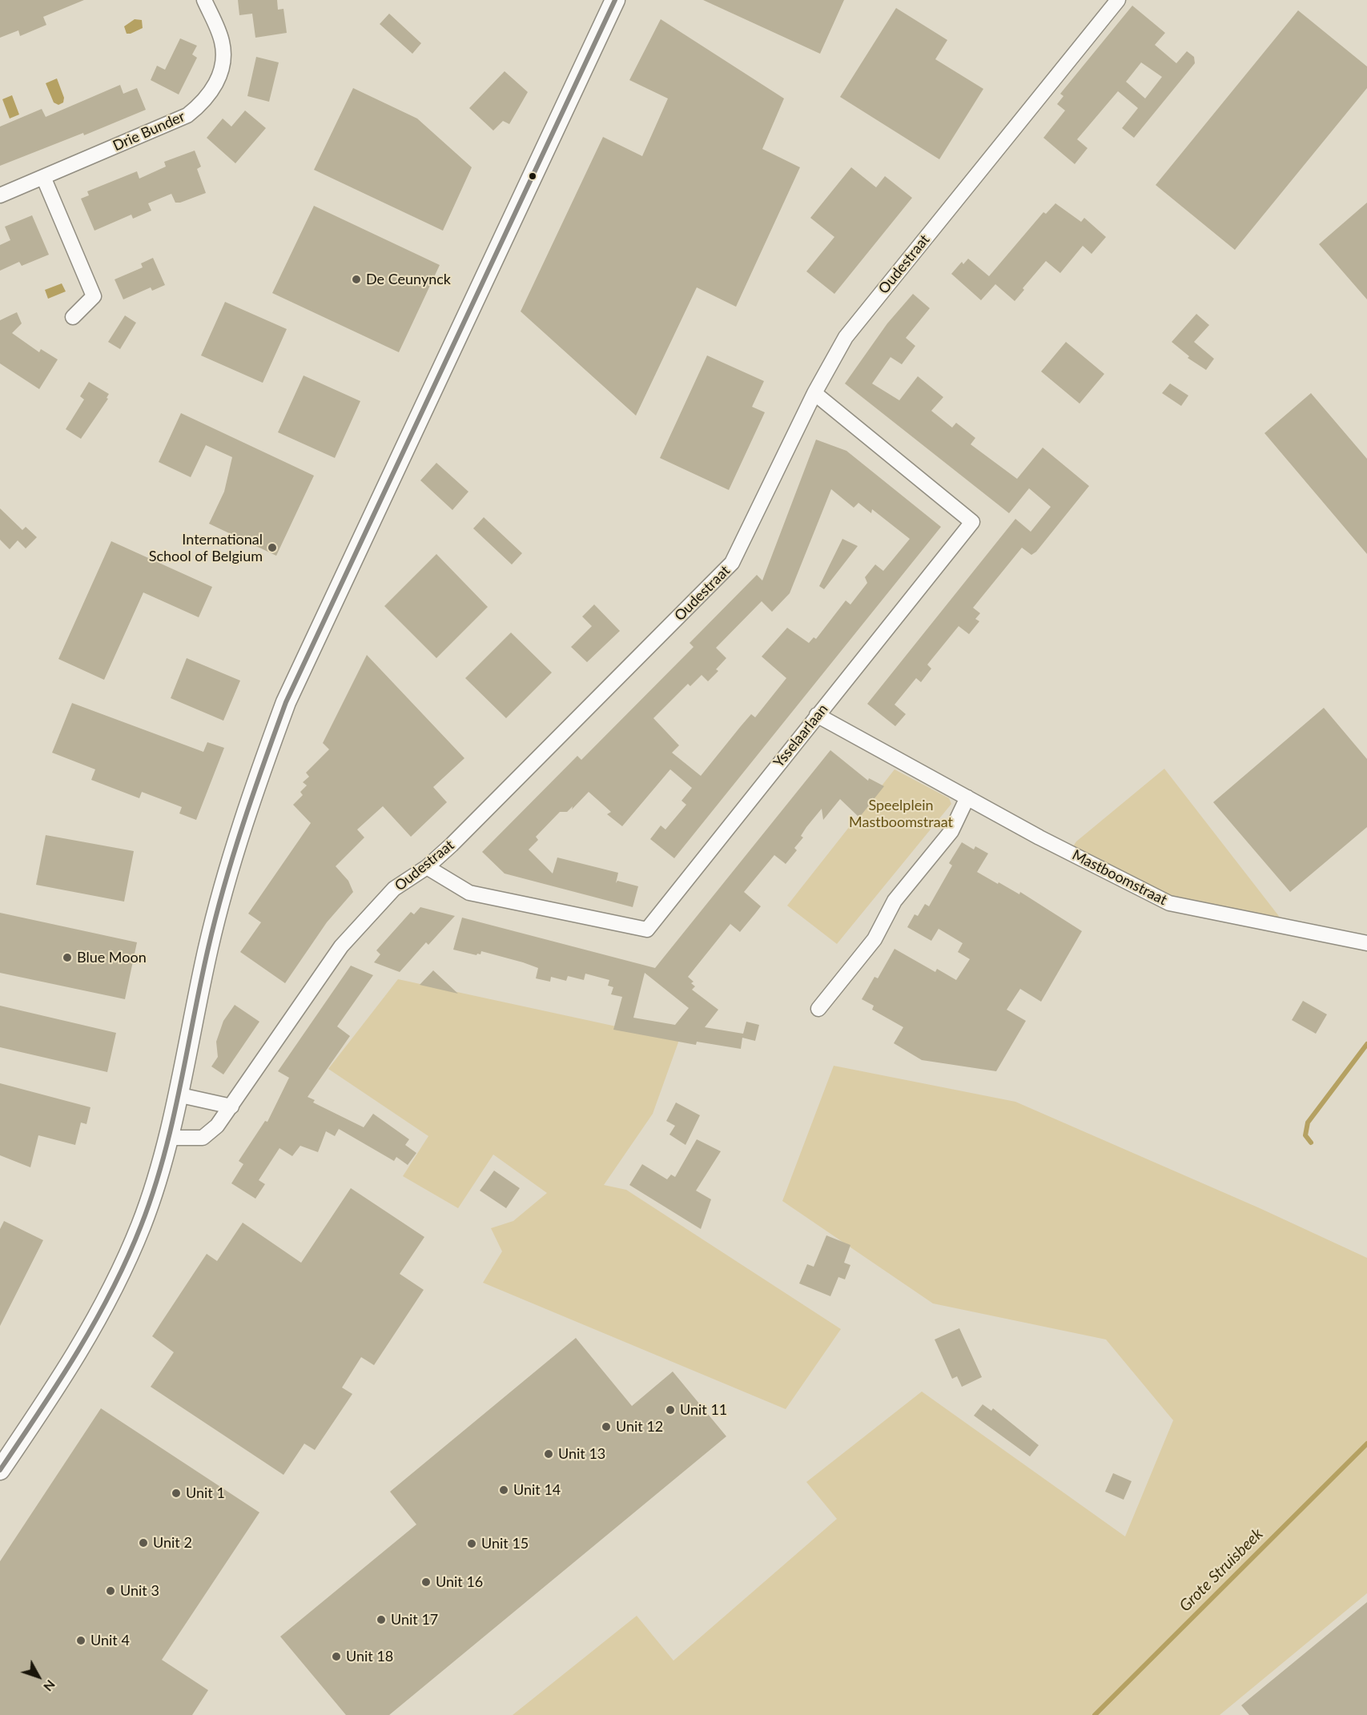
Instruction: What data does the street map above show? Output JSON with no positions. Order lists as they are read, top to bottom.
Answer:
{
  "streets": {
    "street": [
      "Drie Bunder",
      "Oudestraat",
      "Ysselaarlaan",
      "Mastboomstraat"
    ]
  },
  "crossings": [
    ["Oudestraat", "Ysselaarlaan"],
    ["Ysselaarlaan", "Mastboomstraat"]
  ],
  "water": ["Grote Struisbeek"],
  "parks": ["Speelplein Mastboomstraat"],
  "places": [
    "De Ceunynck",
    "International School of Belgium",
    "Blue Moon",
    "Unit 11",
    "Unit 12",
    "Unit 13",
    "Unit 14",
    "Unit 1",
    "Unit 2",
    "Unit 15",
    "Unit 16",
    "Unit 3",
    "Unit 17",
    "Unit 4",
    "Unit 18"
  ],
  "north": "bottom right"
}
